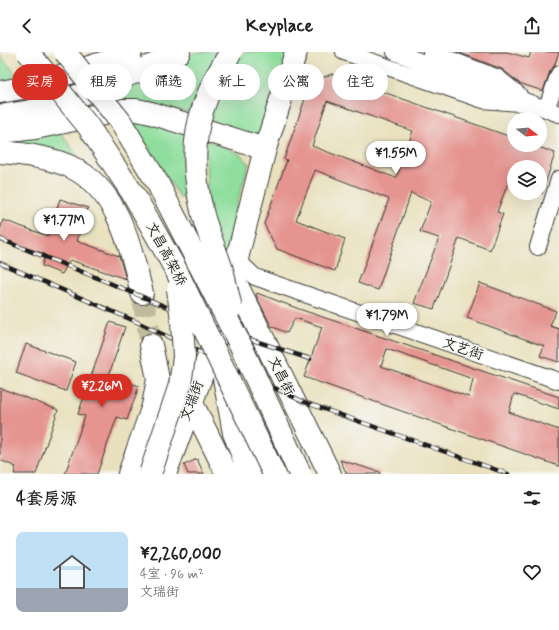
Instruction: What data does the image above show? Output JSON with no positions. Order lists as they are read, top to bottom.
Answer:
{
  "streets": {
    "highway": ["文昌高架桥", "文昌街", "文瑞街"],
    "street": ["文艺街"]
  },
  "crossings": [
    ["文艺街", "文昌街"],
    ["文艺街", "文瑞街"],
    ["文昌街", "文瑞街"]
  ],
  "north": "right",
  "page": {
    "header": "Keyplace",
    "chip": [
      "买房",
      "租房",
      "筛选",
      "新上",
      "公寓",
      "住宅"
    ],
    "price": [
      "¥1.55M",
      "¥1.77M",
      "¥1.79M",
      "¥2.26M"
    ],
    "heading": "4套房源",
    "list": [
      {
        "name": "¥2,260,000",
        "note": "4室 · 96 m² · 文瑞街"
      }
    ]
  }
}
